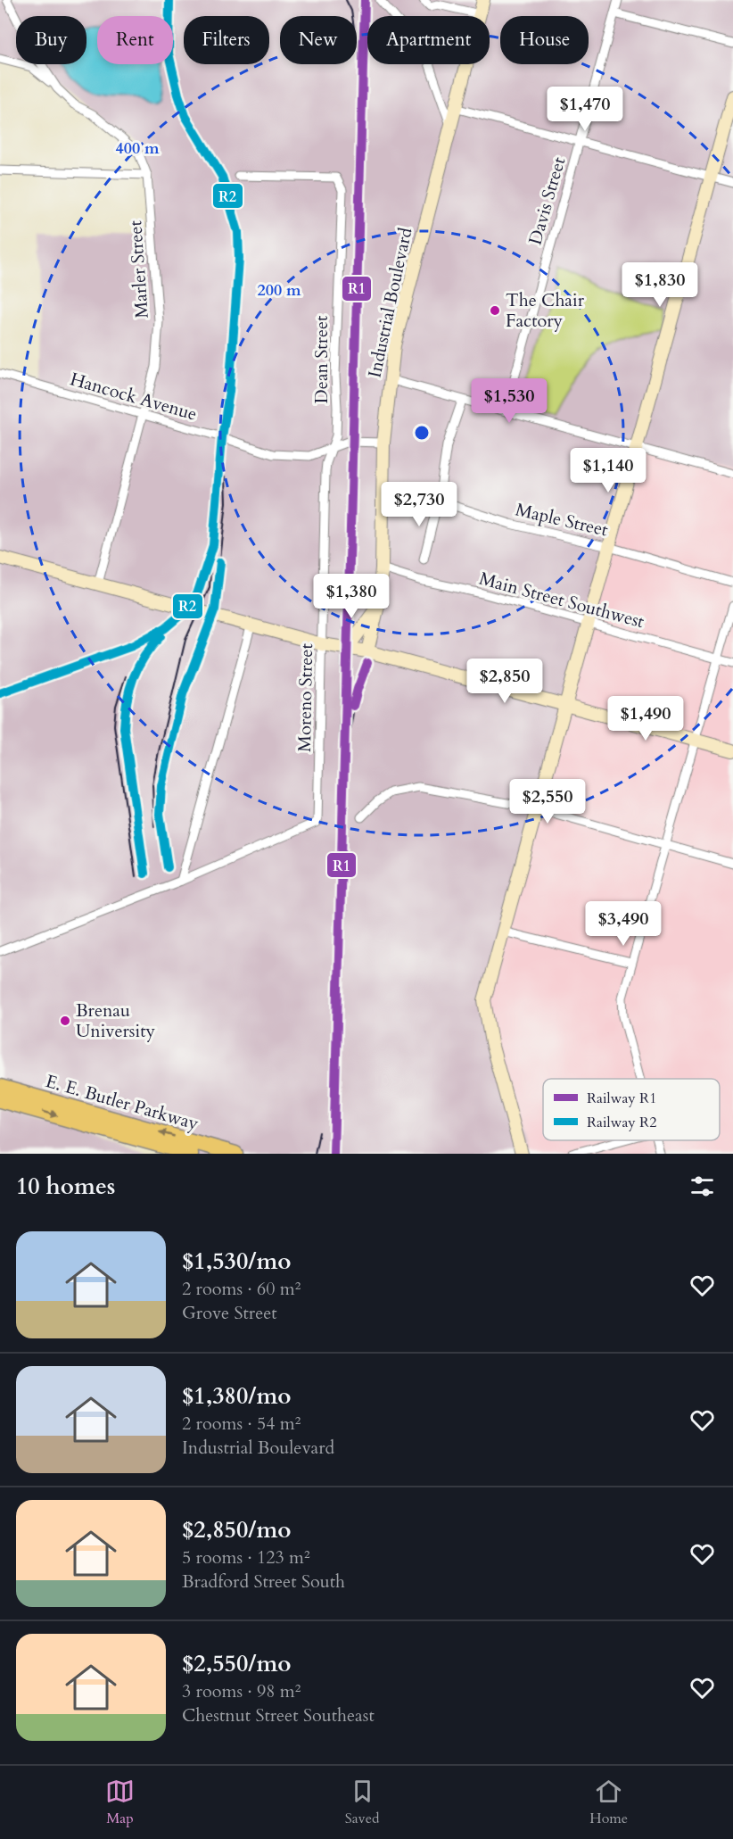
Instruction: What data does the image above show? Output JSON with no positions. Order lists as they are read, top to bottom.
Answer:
{
  "streets": {
    "highway": ["E. E. Butler Parkway"],
    "street": [
      "Davis Street",
      "Marler Street",
      "Industrial Boulevard",
      "Dean Street",
      "Hancock Avenue",
      "Maple Street",
      "Main Street Southwest",
      "Moreno Street"
    ]
  },
  "crossings": [
    ["Marler Street", "Hancock Avenue"],
    ["Industrial Boulevard", "Hancock Avenue"],
    ["Industrial Boulevard", "Maple Street"],
    ["Industrial Boulevard", "Main Street Southwest"],
    ["Dean Street", "Hancock Avenue"],
    ["Dean Street", "Moreno Street"],
    ["Hancock Avenue", "Moreno Street"]
  ],
  "places": ["The Chair Factory", "Brenau University"],
  "lines": ["rail line R1", "rail line R2"],
  "legend": ["Railway R1", "Railway R2"],
  "page": {
    "chip": [
      "Buy",
      "Rent",
      "Filters",
      "New",
      "Apartment",
      "House"
    ],
    "price": [
      "$1,470",
      "$1,830",
      "$1,530",
      "$1,140",
      "$2,730",
      "$1,380",
      "$2,850",
      "$1,490",
      "$2,550",
      "$3,490"
    ],
    "heading": "10 homes",
    "list": [
      {
        "name": "$1,530/mo",
        "note": "2 rooms · 60 m² · Grove Street"
      },
      {
        "name": "$1,380/mo",
        "note": "2 rooms · 54 m² · Industrial Boulevard"
      },
      {
        "name": "$2,850/mo",
        "note": "5 rooms · 123 m² · Bradford Street South"
      },
      {
        "name": "$2,550/mo",
        "note": "3 rooms · 98 m² · Chestnut Street Southeast"
      }
    ],
    "tabs": ["Map", "Saved", "Home"]
  },
  "rings": ["400 m", "200 m"]
}
